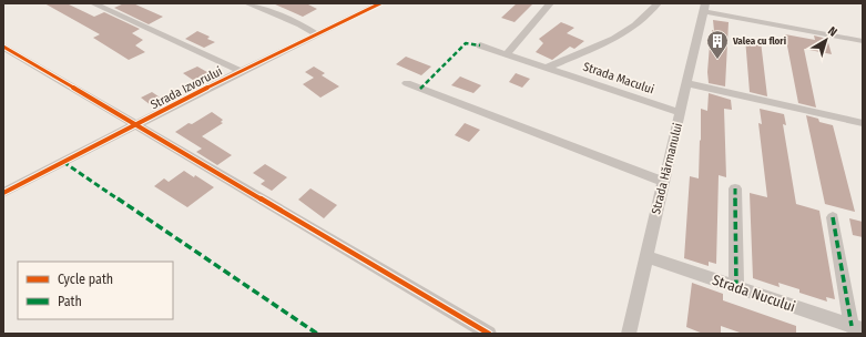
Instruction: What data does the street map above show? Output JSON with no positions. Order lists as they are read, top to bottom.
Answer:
{
  "streets": {
    "street": [
      "Strada Macului",
      "Strada Izvorului",
      "Strada Hărmanului",
      "Strada Nucului"
    ]
  },
  "crossings": [
    ["Strada Macului", "Strada Hărmanului"],
    ["Strada Hărmanului", "Strada Nucului"]
  ],
  "places": {
    "building": ["Valea cu flori"]
  },
  "legend": ["Cycle path", "Path"],
  "north": "top right"
}
